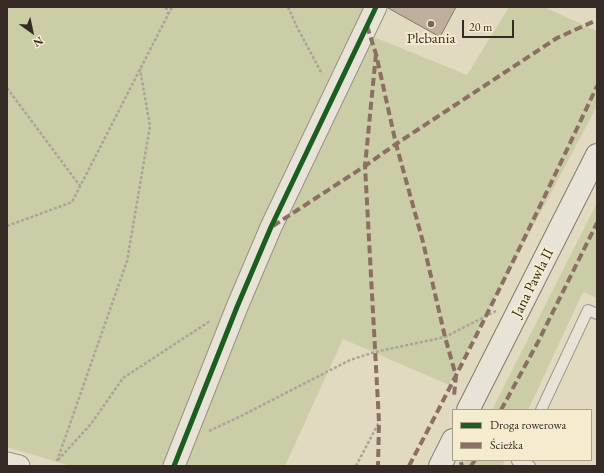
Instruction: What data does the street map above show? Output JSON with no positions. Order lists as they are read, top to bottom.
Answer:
{
  "streets": {
    "main road": ["Jana Pawła II"]
  },
  "places": ["Plebania"],
  "legend": ["Droga rowerowa", "Ścieżka"],
  "scale_bar": "20 m",
  "north": "bottom right"
}
